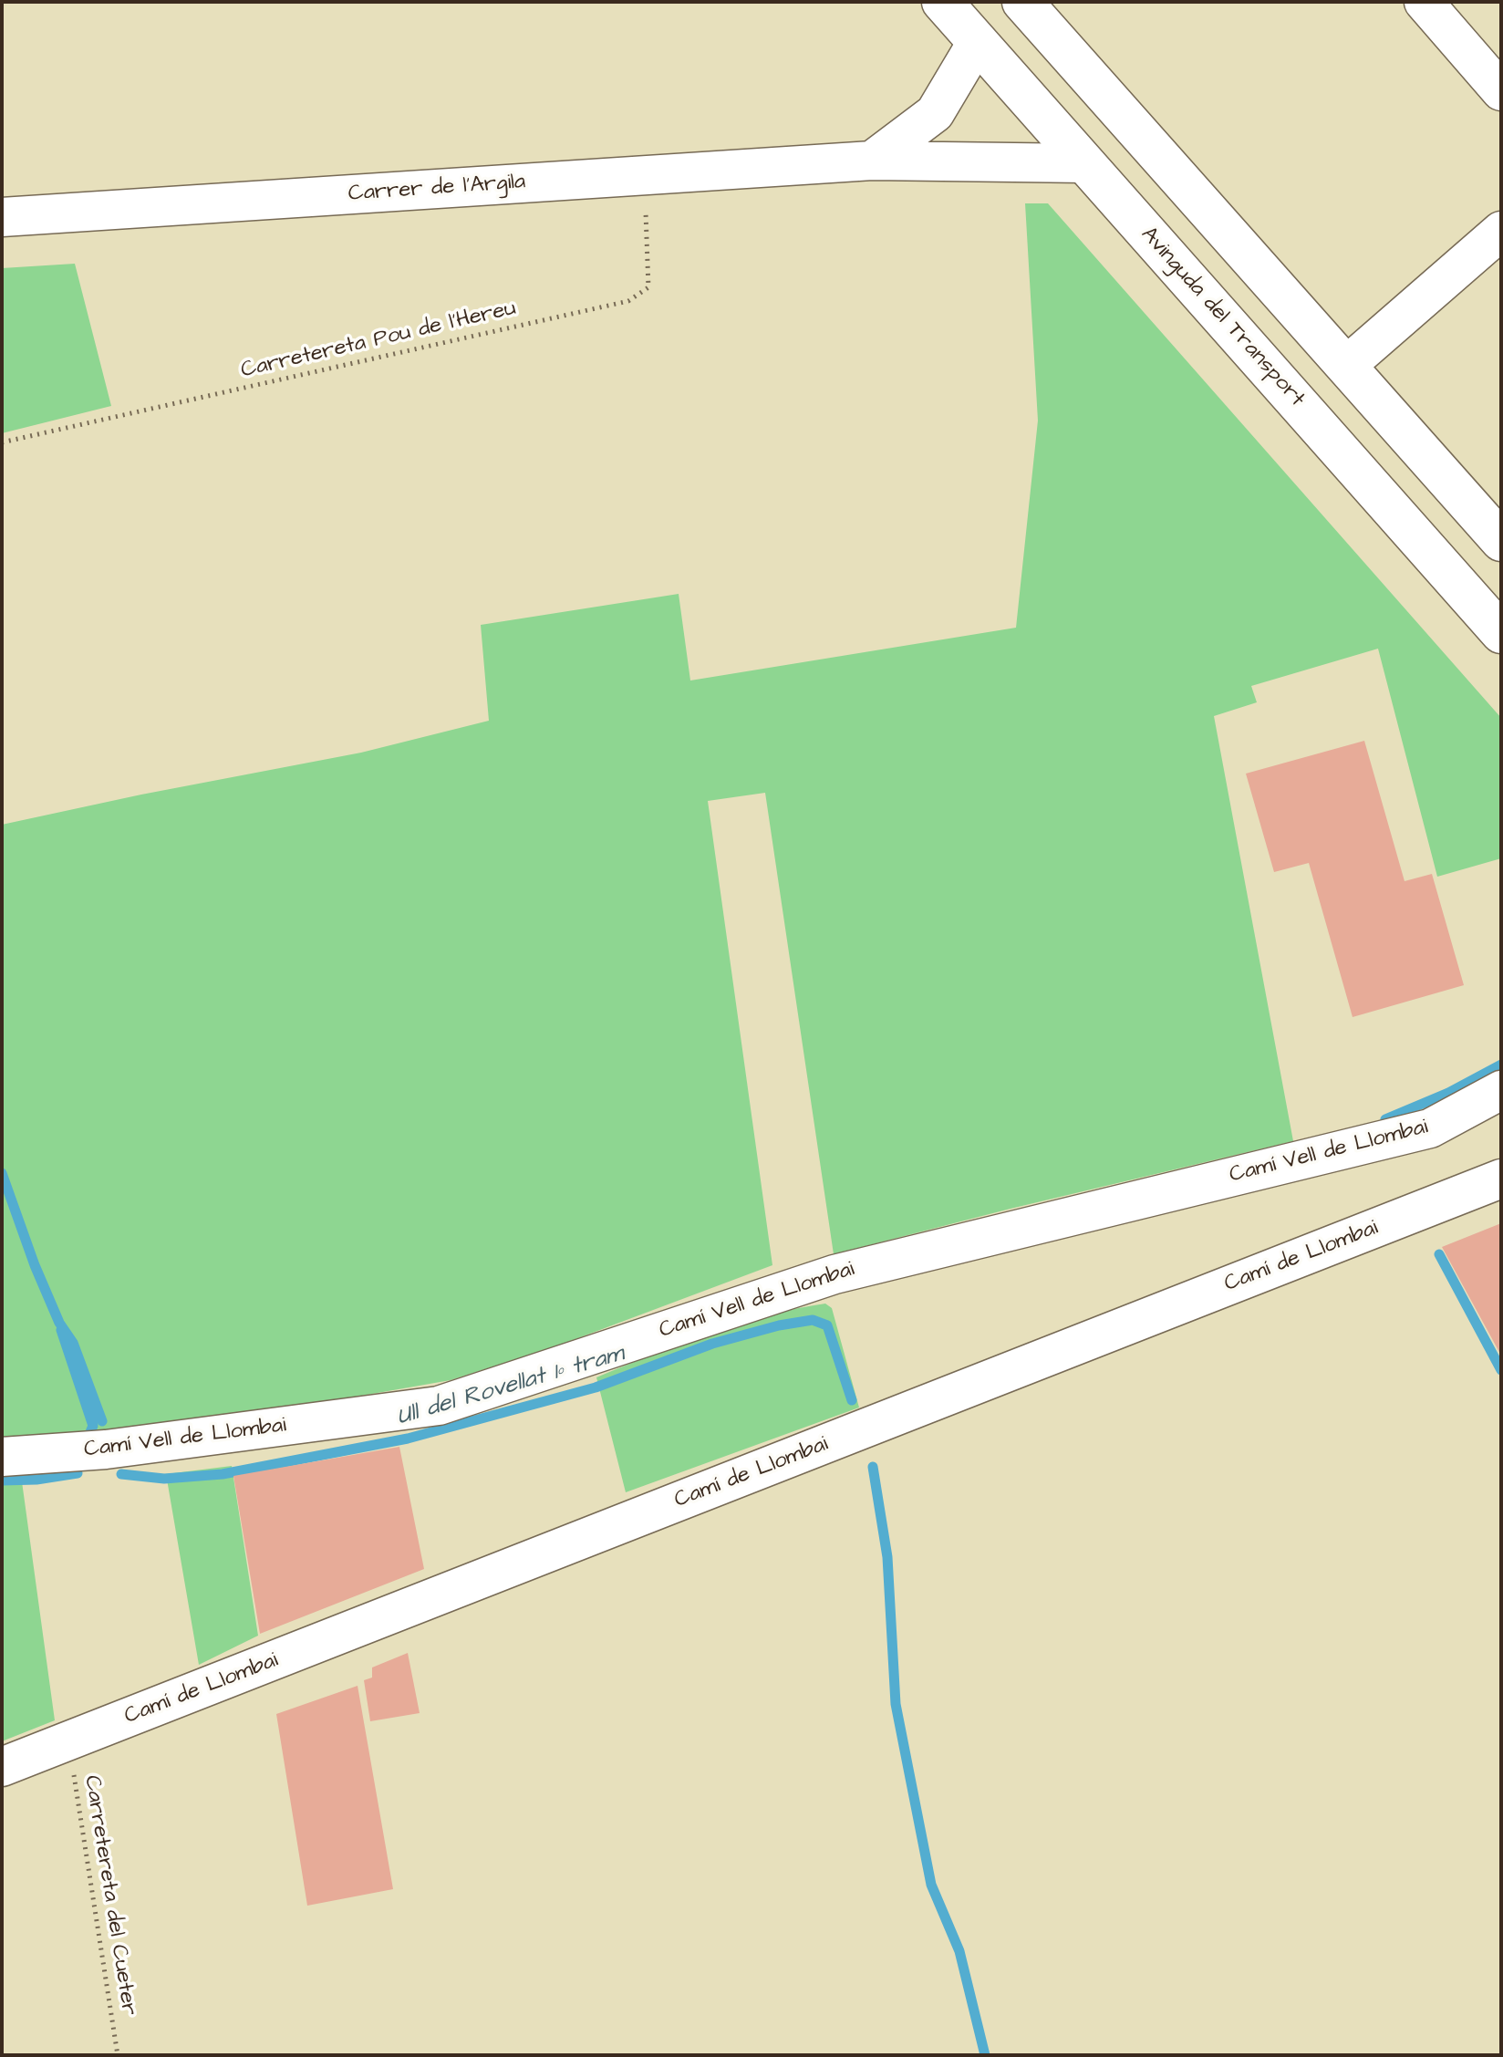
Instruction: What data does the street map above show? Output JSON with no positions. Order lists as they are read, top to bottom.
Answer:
{
  "streets": {
    "main road": ["Avinguda del Transport"],
    "street": ["Carrer de l'Argila", "Camí Vell de Llombai", "Camí de Llombai"],
    "path": ["Carretereta Pou de l'Hereu", "Carretereta del Cueter"]
  },
  "crossings": [
    ["Carrer de l'Argila", "Avinguda del Transport"],
    ["Carrer de l'Argila", "Carretereta Pou de l'Hereu"],
    ["Camí de Llombai", "Carretereta del Cueter"]
  ],
  "water": ["Ull del Rovellat 1º tram"]
}
